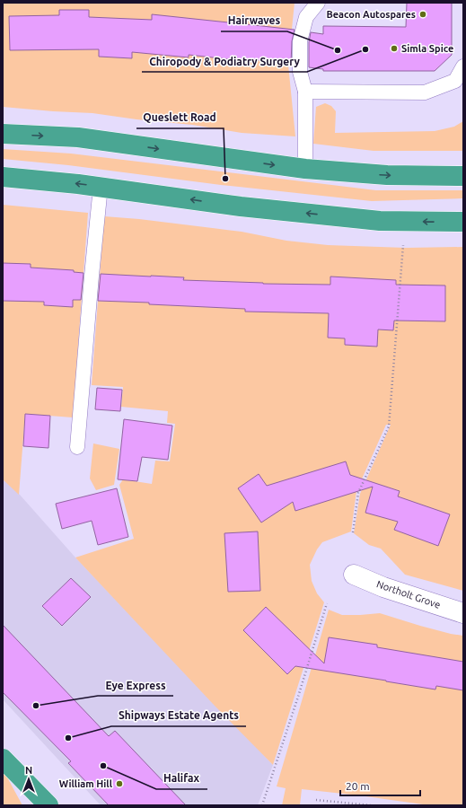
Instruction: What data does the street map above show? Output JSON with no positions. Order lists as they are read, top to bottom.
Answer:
{
  "streets": {
    "street": ["Northolt Grove"]
  },
  "places": [
    "Beacon Autospares",
    "Simla Spice",
    "Chiropody & Podiatry Surgery",
    "Hairwaves",
    "Queslett Road",
    "Eye Express",
    "Shipways Estate Agents",
    "Halifax",
    "William Hill"
  ],
  "scale_bar": "20 m",
  "north": "top"
}
